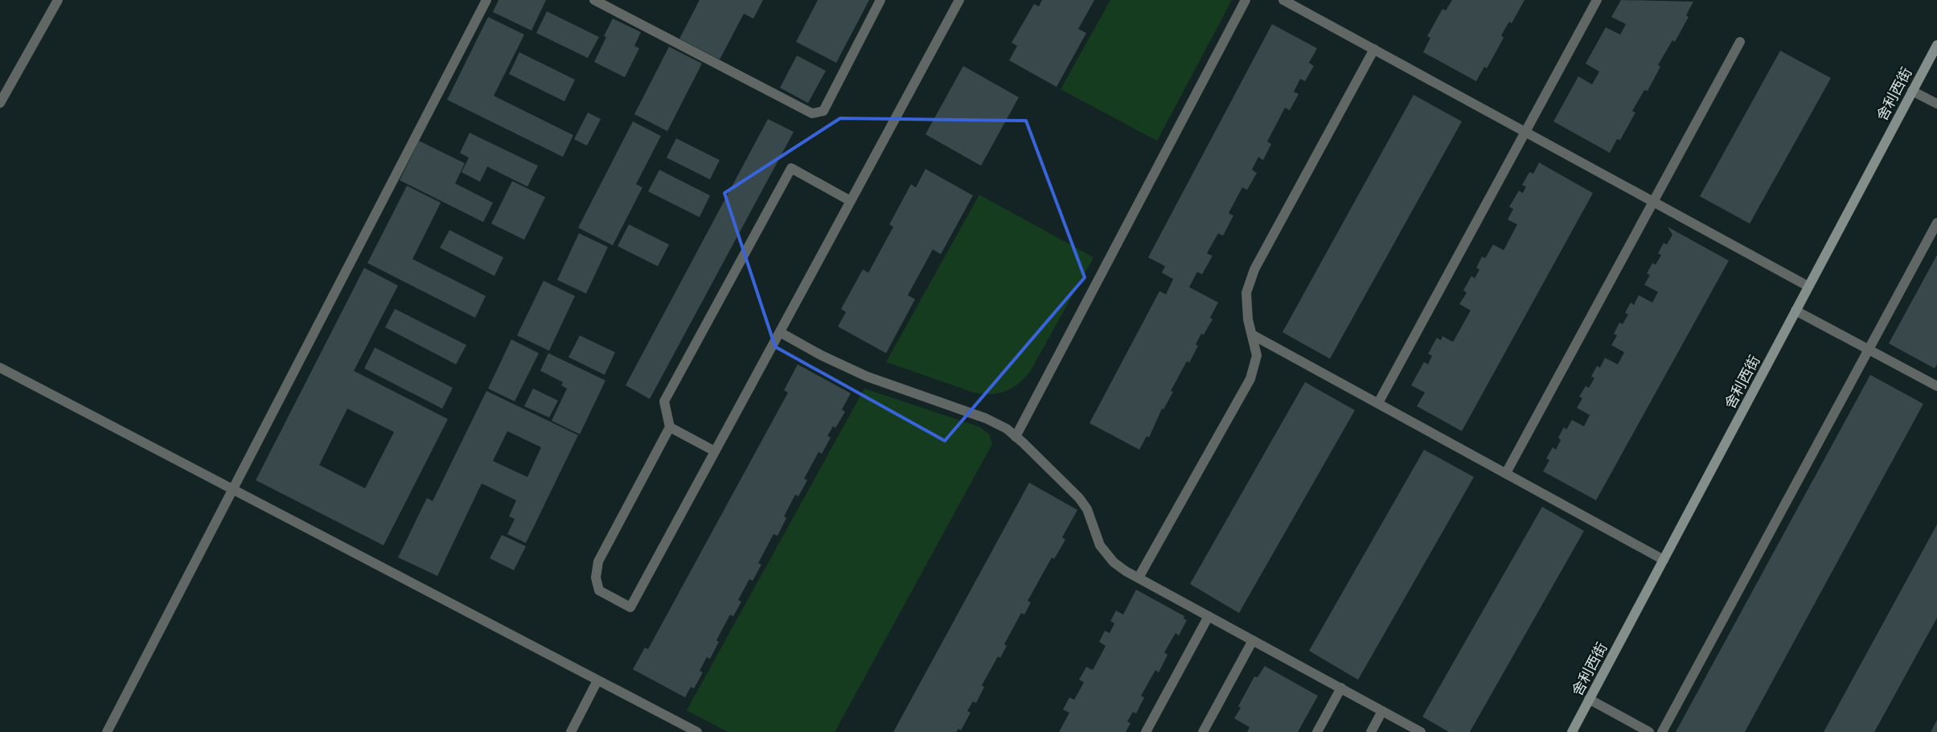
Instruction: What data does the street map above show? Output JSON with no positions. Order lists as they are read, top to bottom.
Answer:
{
  "streets": {
    "street": ["舍利西街"]
  }
}
